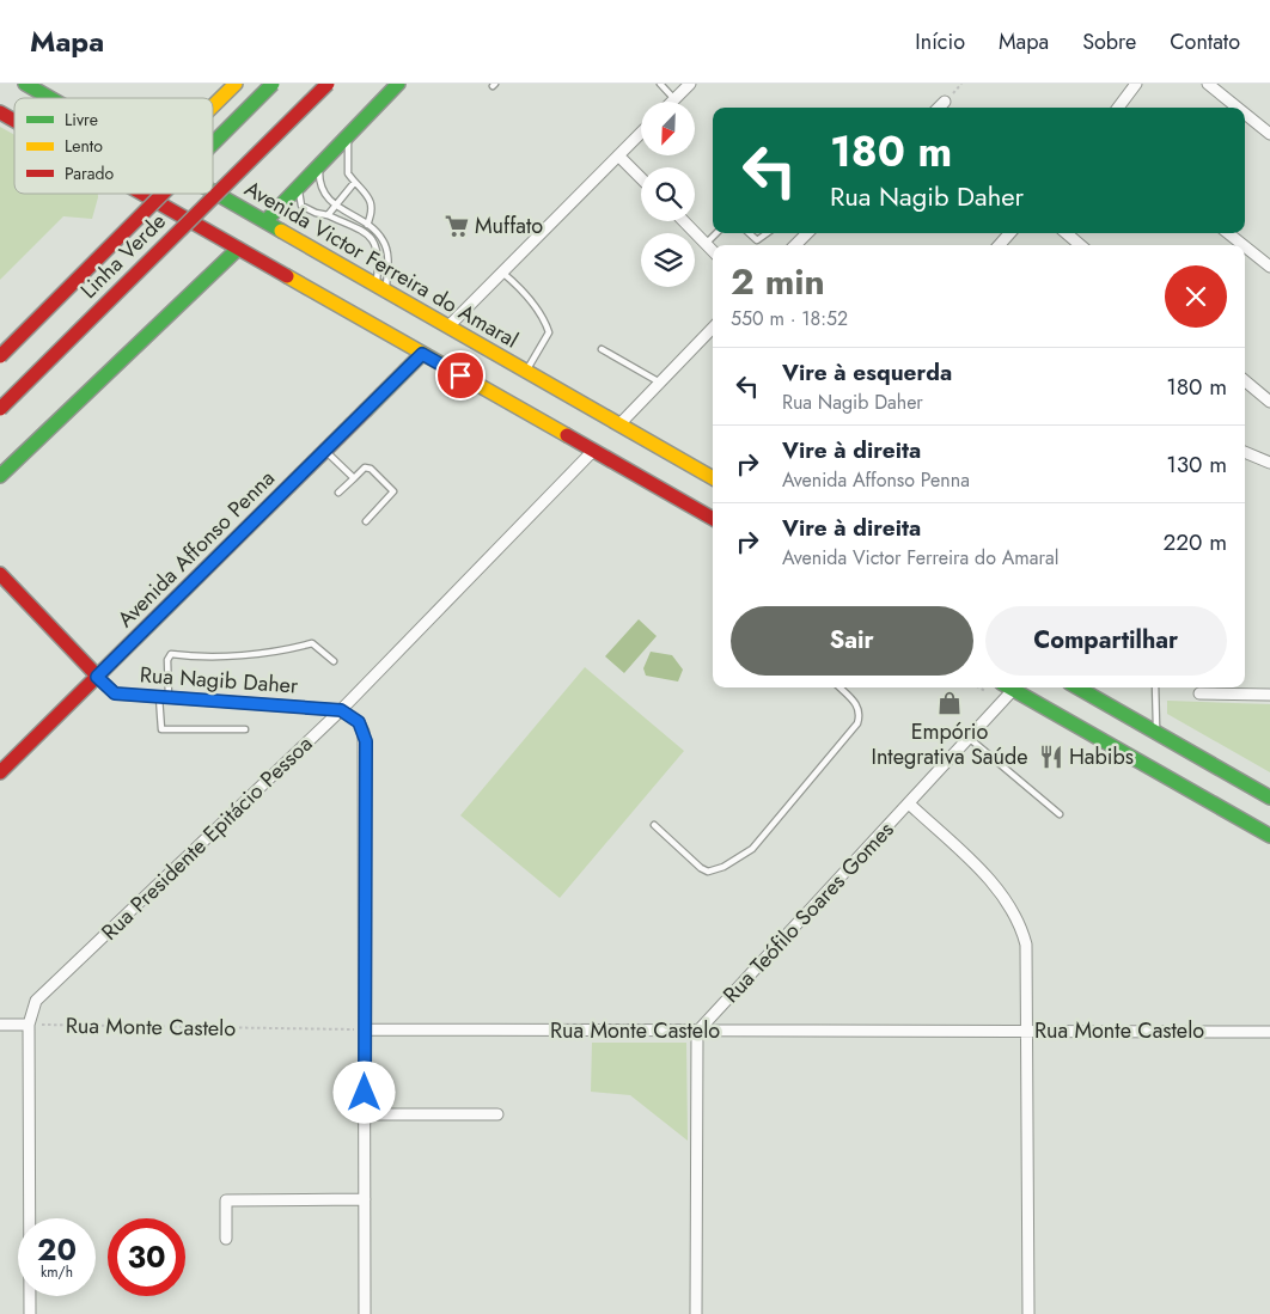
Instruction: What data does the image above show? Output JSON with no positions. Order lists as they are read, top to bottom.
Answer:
{
  "streets": {
    "main road": [
      "Linha Verde",
      "Avenida Victor Ferreira do Amaral",
      "Avenida Affonso Penna",
      "Rua Nagib Daher"
    ],
    "street": ["Rua Presidente Epitácio Pessoa", "Rua Teófilo Soares Gomes", "Rua Monte Castelo"]
  },
  "crossings": [
    ["Avenida Affonso Penna", "Rua Nagib Daher"],
    ["Rua Nagib Daher", "Rua Presidente Epitácio Pessoa"],
    ["Rua Presidente Epitácio Pessoa", "Rua Monte Castelo"],
    ["Rua Teófilo Soares Gomes", "Rua Monte Castelo"]
  ],
  "places": {
    "supermarket": ["Muffato"],
    "shop": ["Empório Integrativa Saúde"],
    "restaurant": ["Habibs"]
  },
  "legend": ["Livre", "Lento", "Parado"],
  "north": "bottom left",
  "page": {
    "header": "Mapa",
    "nav": [
      "Início",
      "Mapa",
      "Sobre",
      "Contato"
    ],
    "turn": ["180 m", "Rua Nagib Daher"],
    "heading": ["2 min", "550 m · 18:52"],
    "list": [
      {
        "name": "Vire à esquerda",
        "note": "Rua Nagib Daher",
        "value": "180 m"
      },
      {
        "name": "Vire à direita",
        "note": "Avenida Affonso Penna",
        "value": "130 m"
      },
      {
        "name": "Vire à direita",
        "note": "Avenida Victor Ferreira do Amaral",
        "value": "220 m"
      }
    ],
    "buttons": ["Sair", "Compartilhar"],
    "speed": "20 km/h",
    "limit": "30"
  }
}
